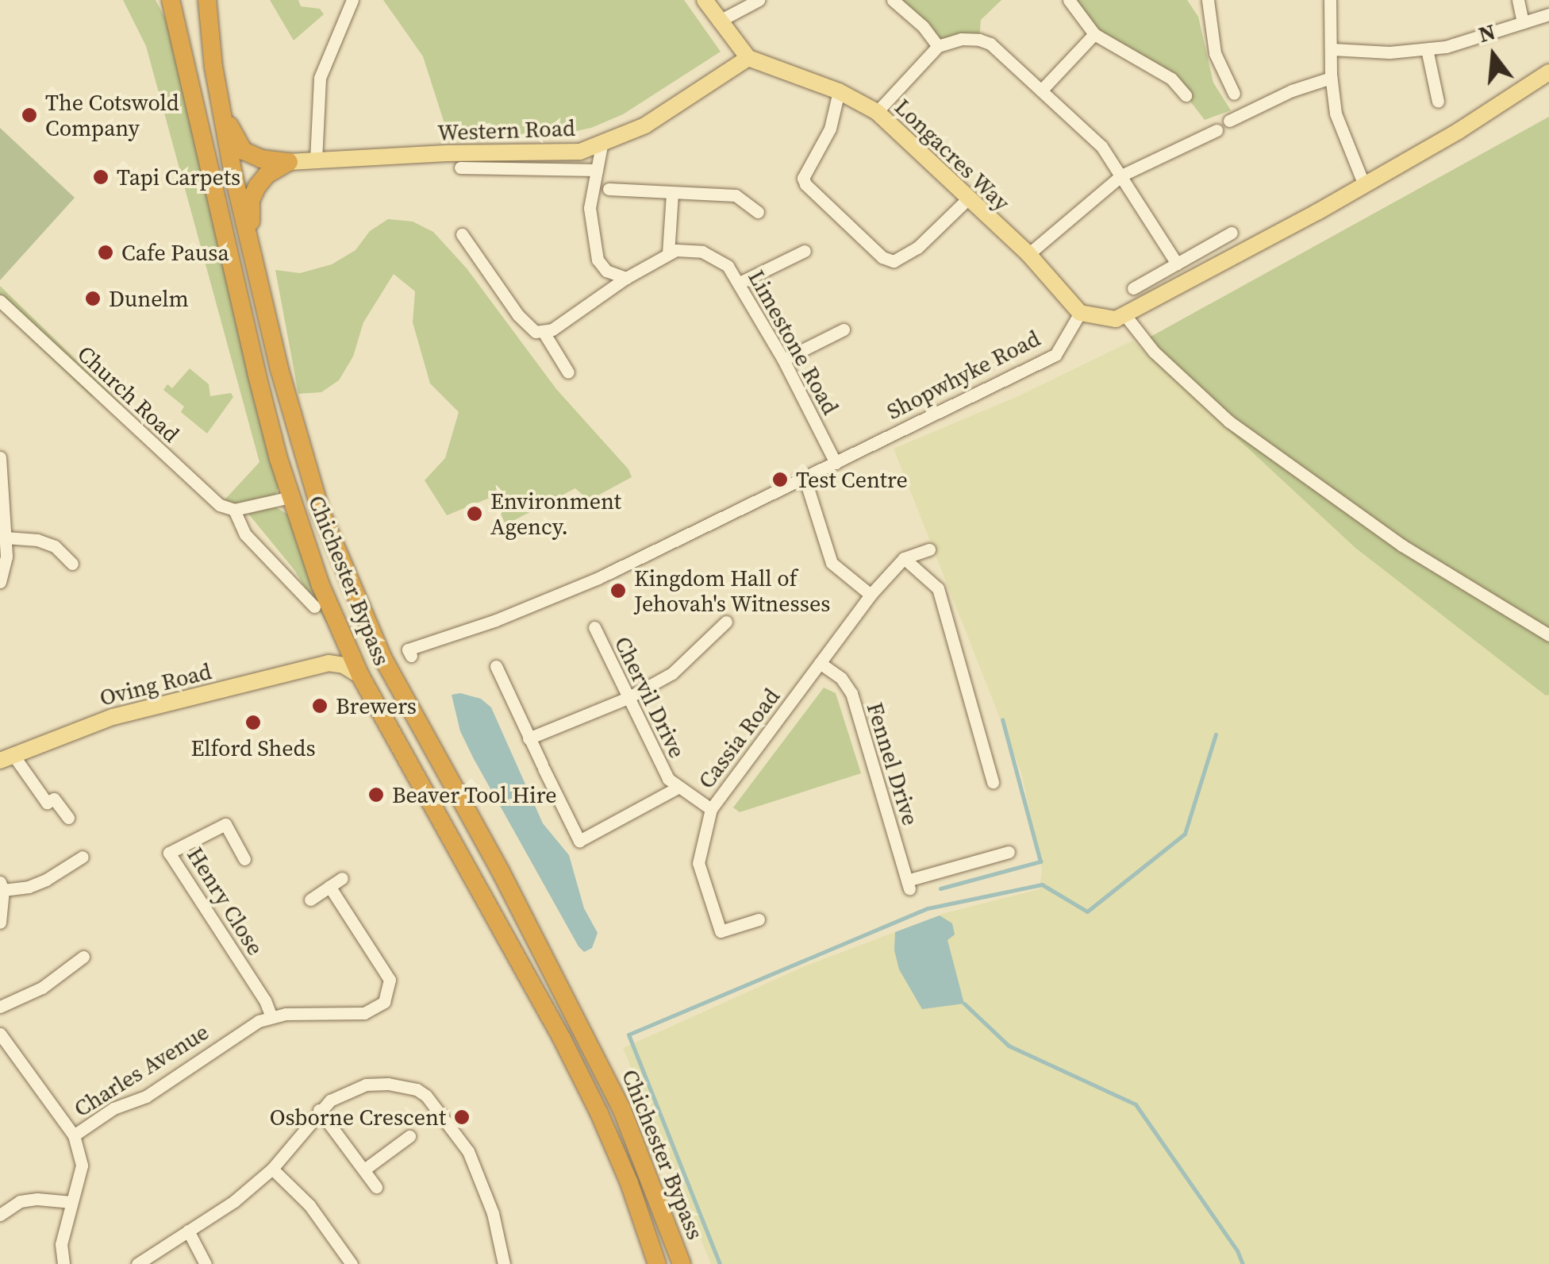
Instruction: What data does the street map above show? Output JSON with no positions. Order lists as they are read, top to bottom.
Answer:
{
  "streets": {
    "highway": ["Chichester Bypass"],
    "main road": ["Western Road", "Longacres Way", "Oving Road"],
    "street": [
      "Limestone Road",
      "Shopwhyke Road",
      "Church Road",
      "Chervil Drive",
      "Cassia Road",
      "Fennel Drive",
      "Henry Close",
      "Charles Avenue"
    ]
  },
  "crossings": [
    ["Western Road", "Longacres Way"],
    ["Longacres Way", "Shopwhyke Road"],
    ["Limestone Road", "Shopwhyke Road"],
    ["Chervil Drive", "Cassia Road"],
    ["Cassia Road", "Fennel Drive"],
    ["Henry Close", "Charles Avenue"]
  ],
  "places": [
    "The Cotswold Company",
    "Tapi Carpets",
    "Cafe Pausa",
    "Dunelm",
    "Test Centre",
    "Environment Agency.",
    "Kingdom Hall of Jehovah's Witnesses",
    "Brewers",
    "Elford Sheds",
    "Beaver Tool Hire",
    "Osborne Crescent"
  ],
  "north": "top"
}
